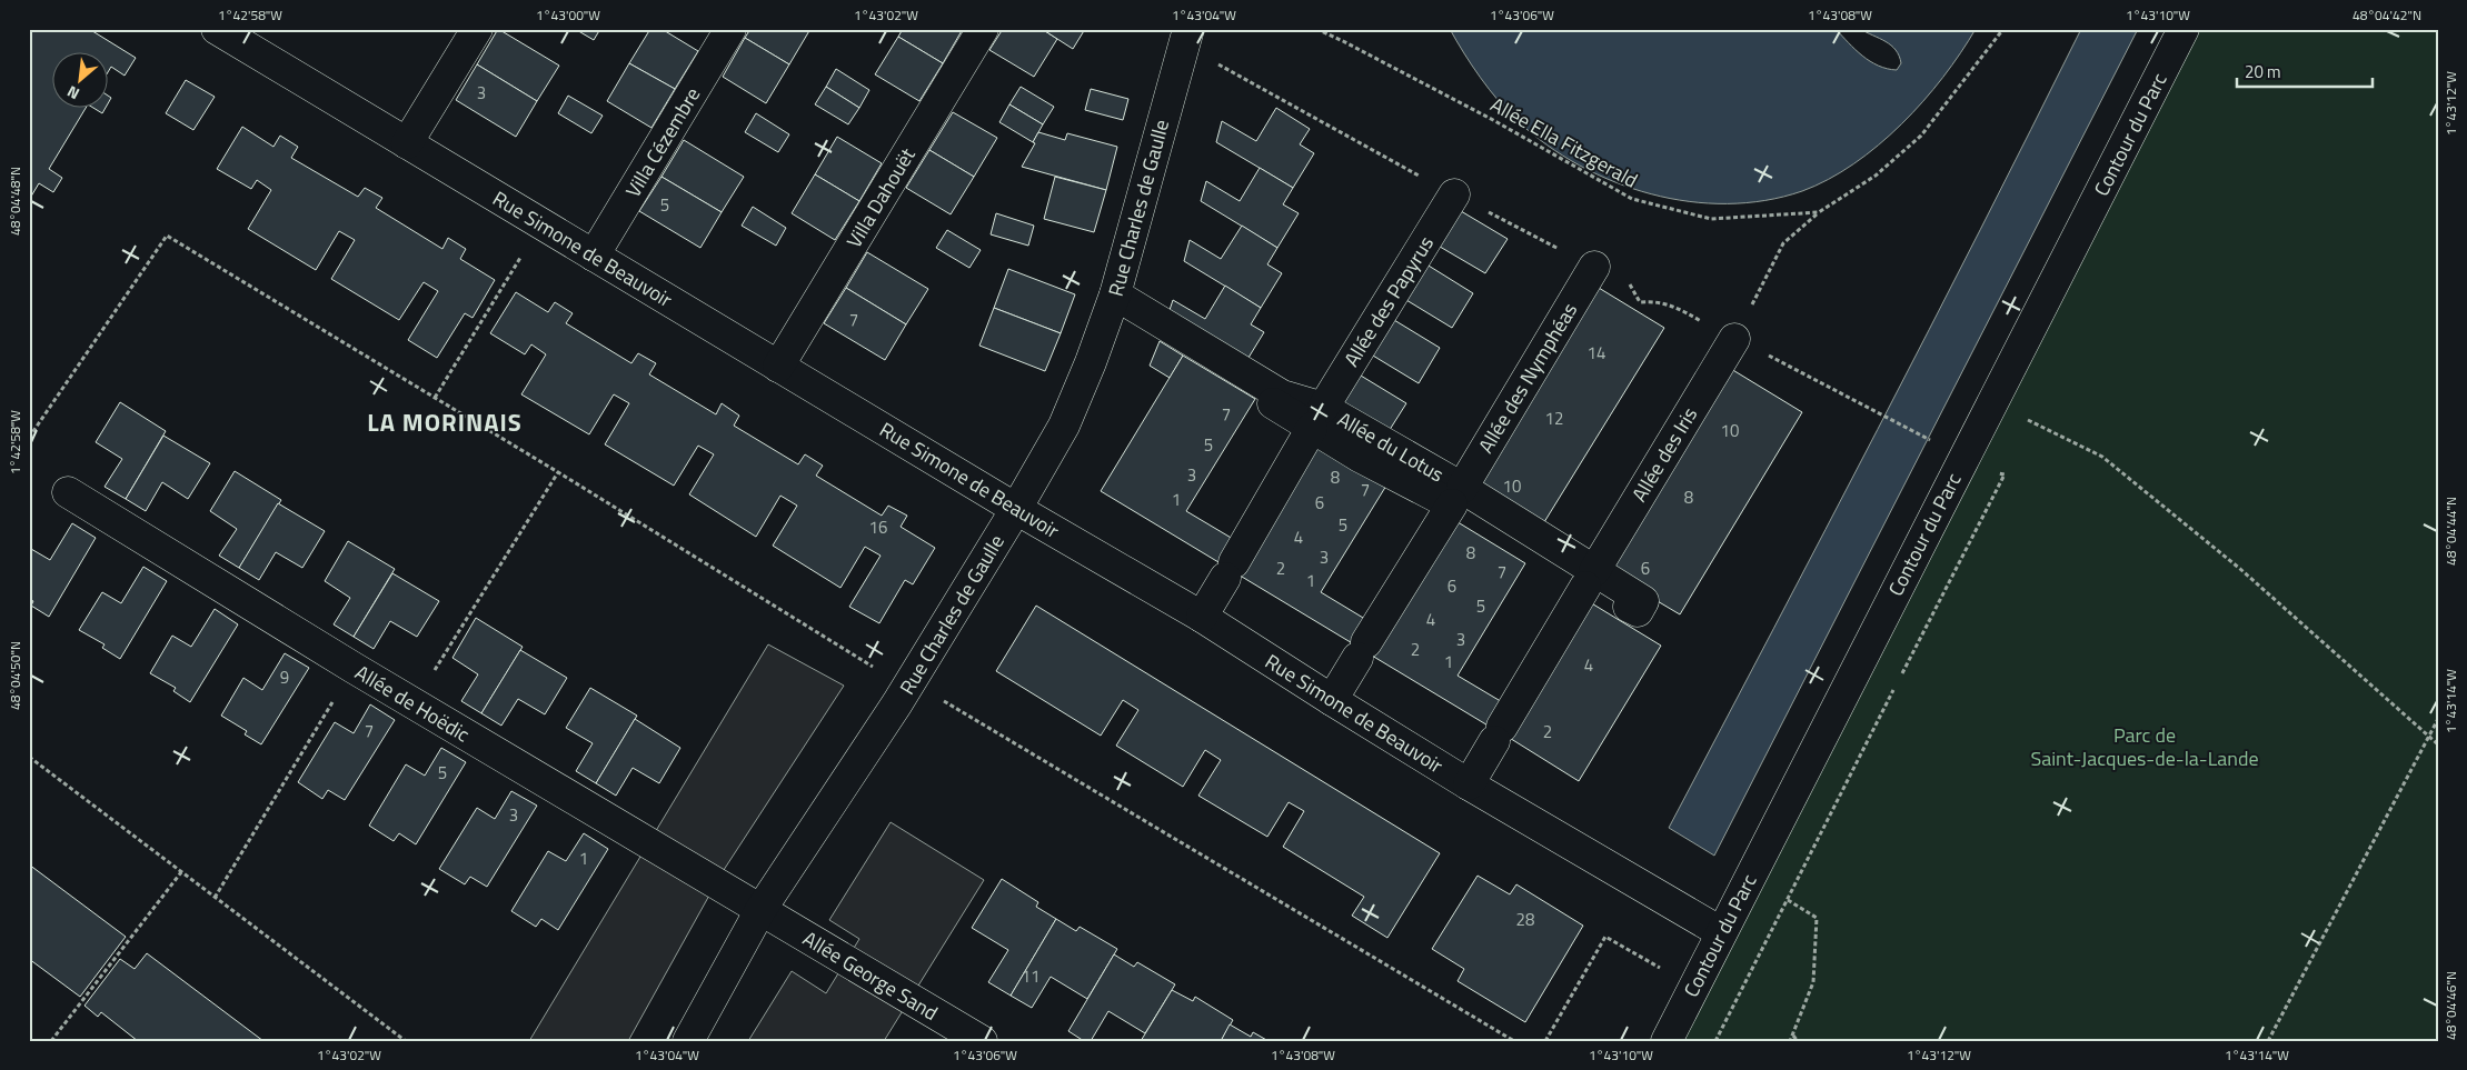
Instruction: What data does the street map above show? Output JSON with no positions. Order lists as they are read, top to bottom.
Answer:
{
  "streets": {
    "street": [
      "Contour du Parc",
      "Villa Cézembre",
      "Villa Dahouët",
      "Rue Charles de Gaulle",
      "Rue Simone de Beauvoir",
      "Allée des Papyrus",
      "Allée des Nymphéas",
      "Allée du Lotus",
      "Allée des Iris",
      "Allée de Hoëdic",
      "Allée George Sand"
    ],
    "path": ["Allée Ella Fitzgerald"]
  },
  "crossings": [
    ["Contour du Parc", "Rue Simone de Beauvoir"],
    ["Villa Cézembre", "Rue Simone de Beauvoir"],
    ["Villa Dahouët", "Rue Simone de Beauvoir"],
    ["Rue Charles de Gaulle", "Rue Simone de Beauvoir"],
    ["Rue Charles de Gaulle", "Allée du Lotus"],
    ["Rue Charles de Gaulle", "Allée de Hoëdic"],
    ["Rue Charles de Gaulle", "Allée George Sand"],
    ["Rue Simone de Beauvoir", "Allée des Papyrus"],
    ["Rue Simone de Beauvoir", "Allée des Nymphéas"],
    ["Rue Simone de Beauvoir", "Allée des Iris"],
    ["Allée des Papyrus", "Allée du Lotus"],
    ["Allée des Nymphéas", "Allée du Lotus"],
    ["Allée du Lotus", "Allée des Iris"],
    ["Allée de Hoëdic", "Allée George Sand"]
  ],
  "districts": ["LA MORINAIS"],
  "parks": ["Parc de Saint-Jacques-de-la-Lande"],
  "house_numbers": [
    "3",
    "5",
    "7",
    "14",
    "7",
    "12",
    "10",
    "5",
    "3",
    "8",
    "10",
    "7",
    "8",
    "1",
    "6",
    "5",
    "16",
    "4",
    "8",
    "3",
    "2",
    "6",
    "7",
    "1",
    "6",
    "5",
    "4",
    "3",
    "2",
    "1",
    "4",
    "9",
    "7",
    "2",
    "5",
    "3",
    "1",
    "28",
    "11"
  ],
  "scale_bar": "20 m",
  "north": "bottom left",
  "coordinates": [
    "1°42'58\"W",
    "1°43'00\"W",
    "1°43'02\"W",
    "1°43'04\"W",
    "1°43'06\"W",
    "1°43'08\"W",
    "1°43'10\"W",
    "48°04'42\"N",
    "1°43'12\"W",
    "48°04'48\"N",
    "48°04'44\"N",
    "48°04'50\"N",
    "1°43'14\"W",
    "48°04'46\"N"
  ]
}
